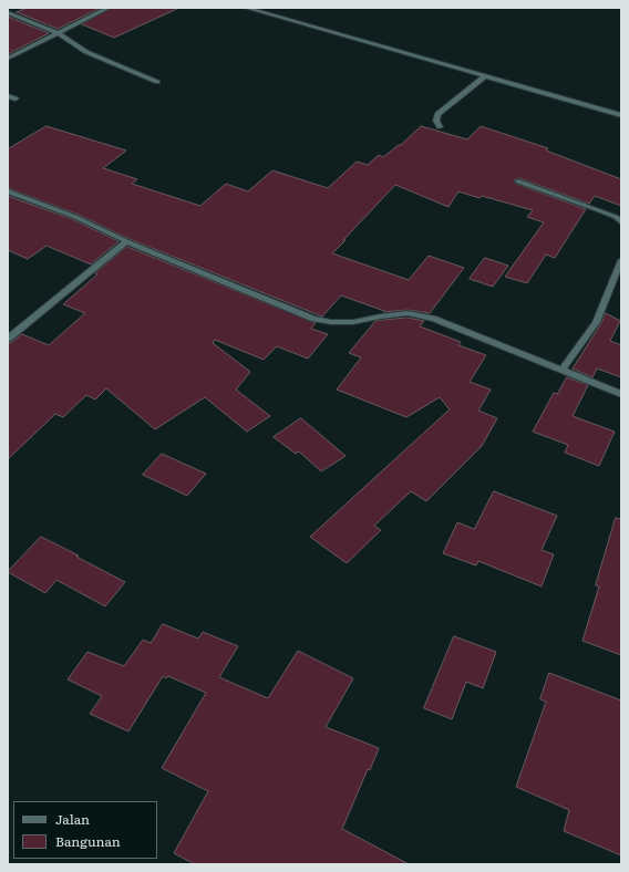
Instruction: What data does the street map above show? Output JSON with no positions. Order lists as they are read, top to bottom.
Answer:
{
  "legend": ["Jalan", "Bangunan"]
}
